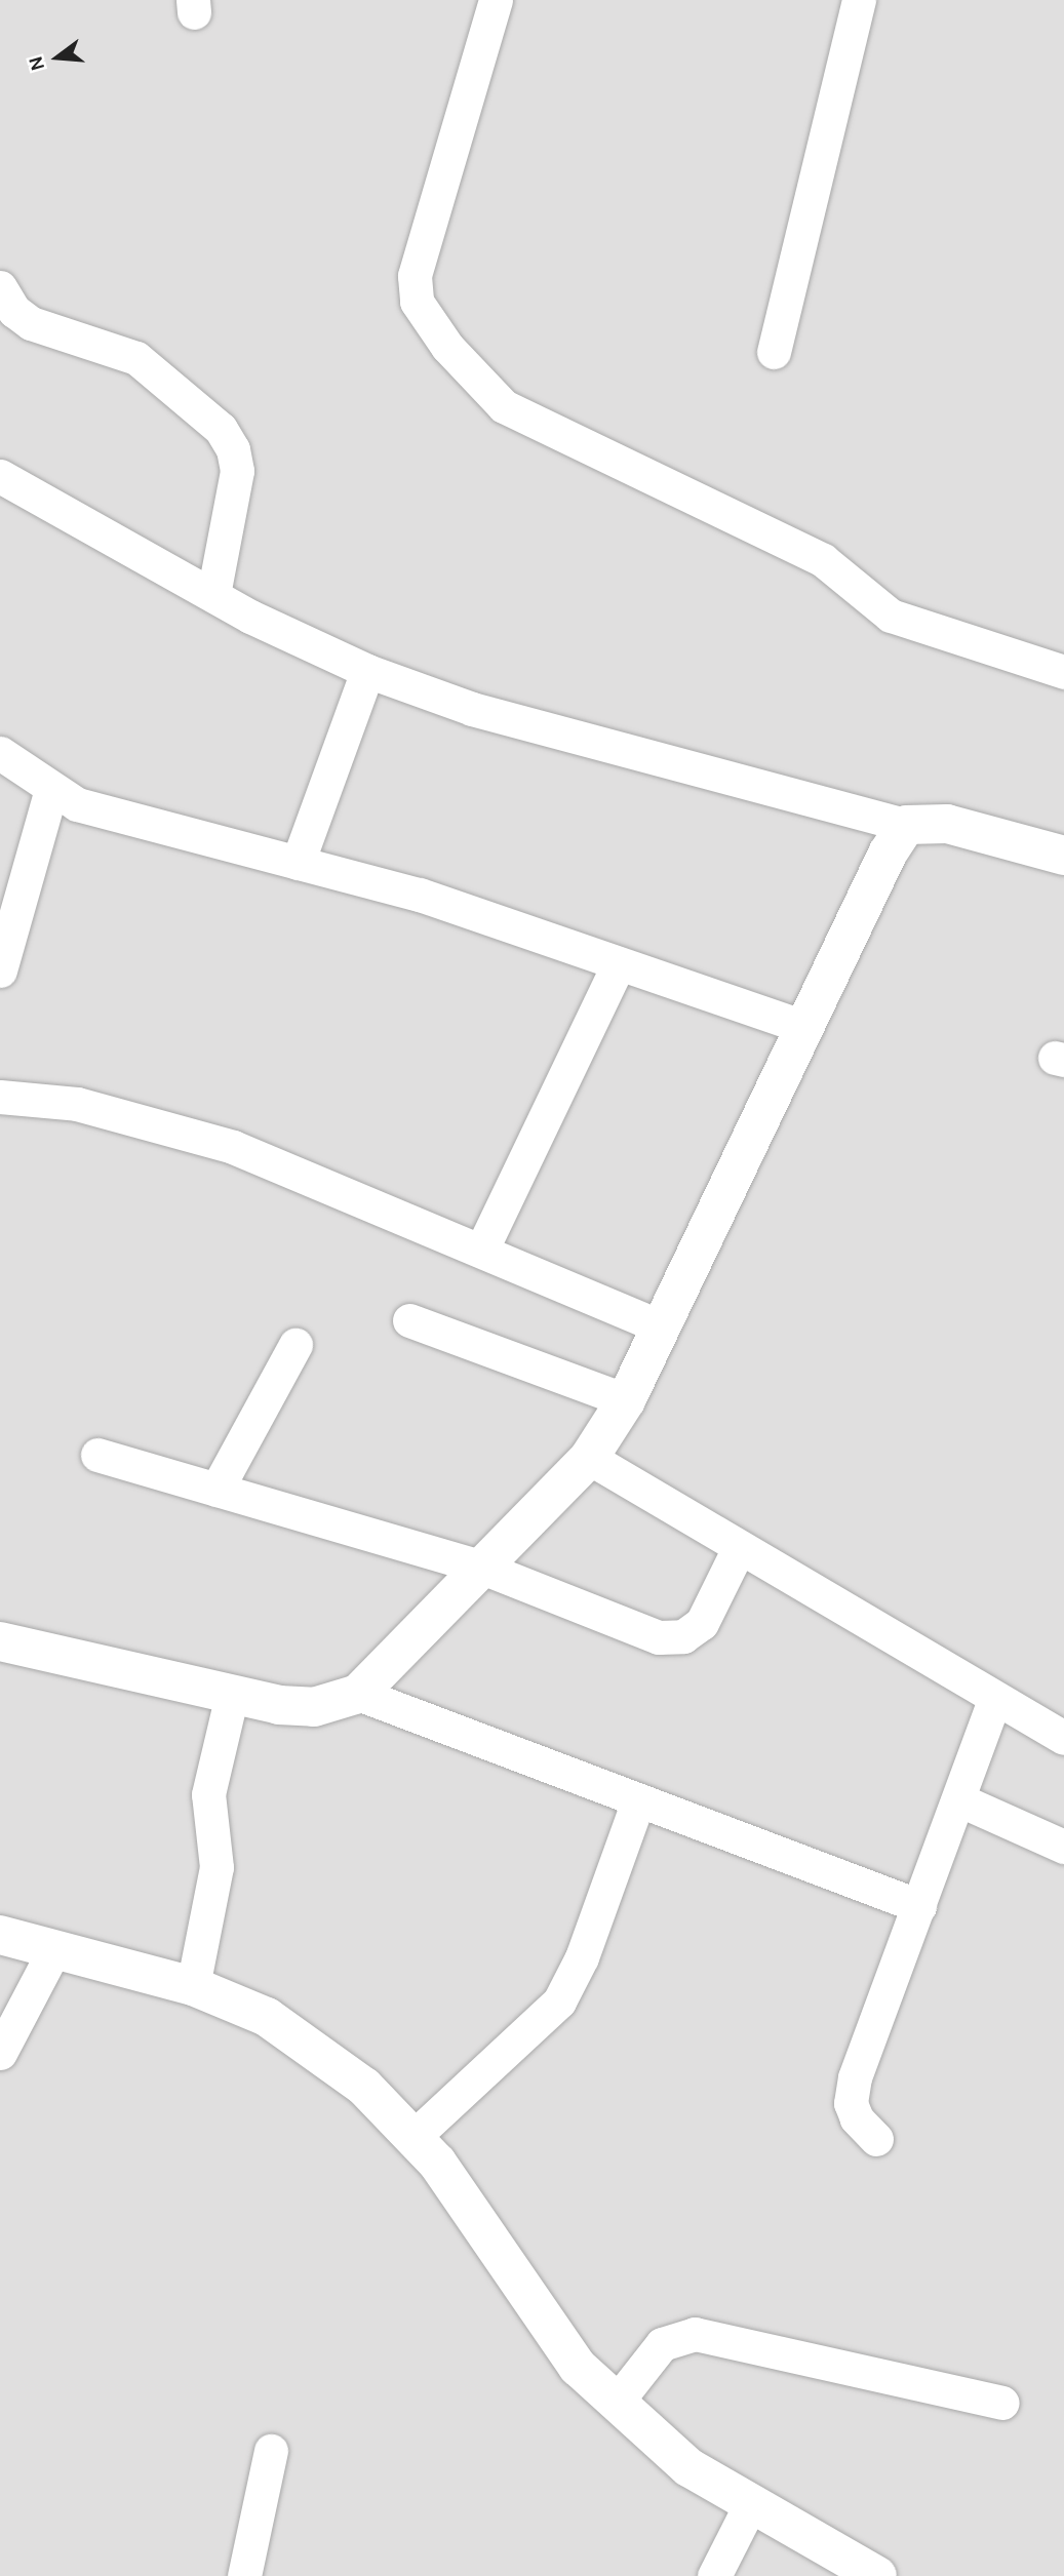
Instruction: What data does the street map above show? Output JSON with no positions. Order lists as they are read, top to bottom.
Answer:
{
  "north": "left"
}
